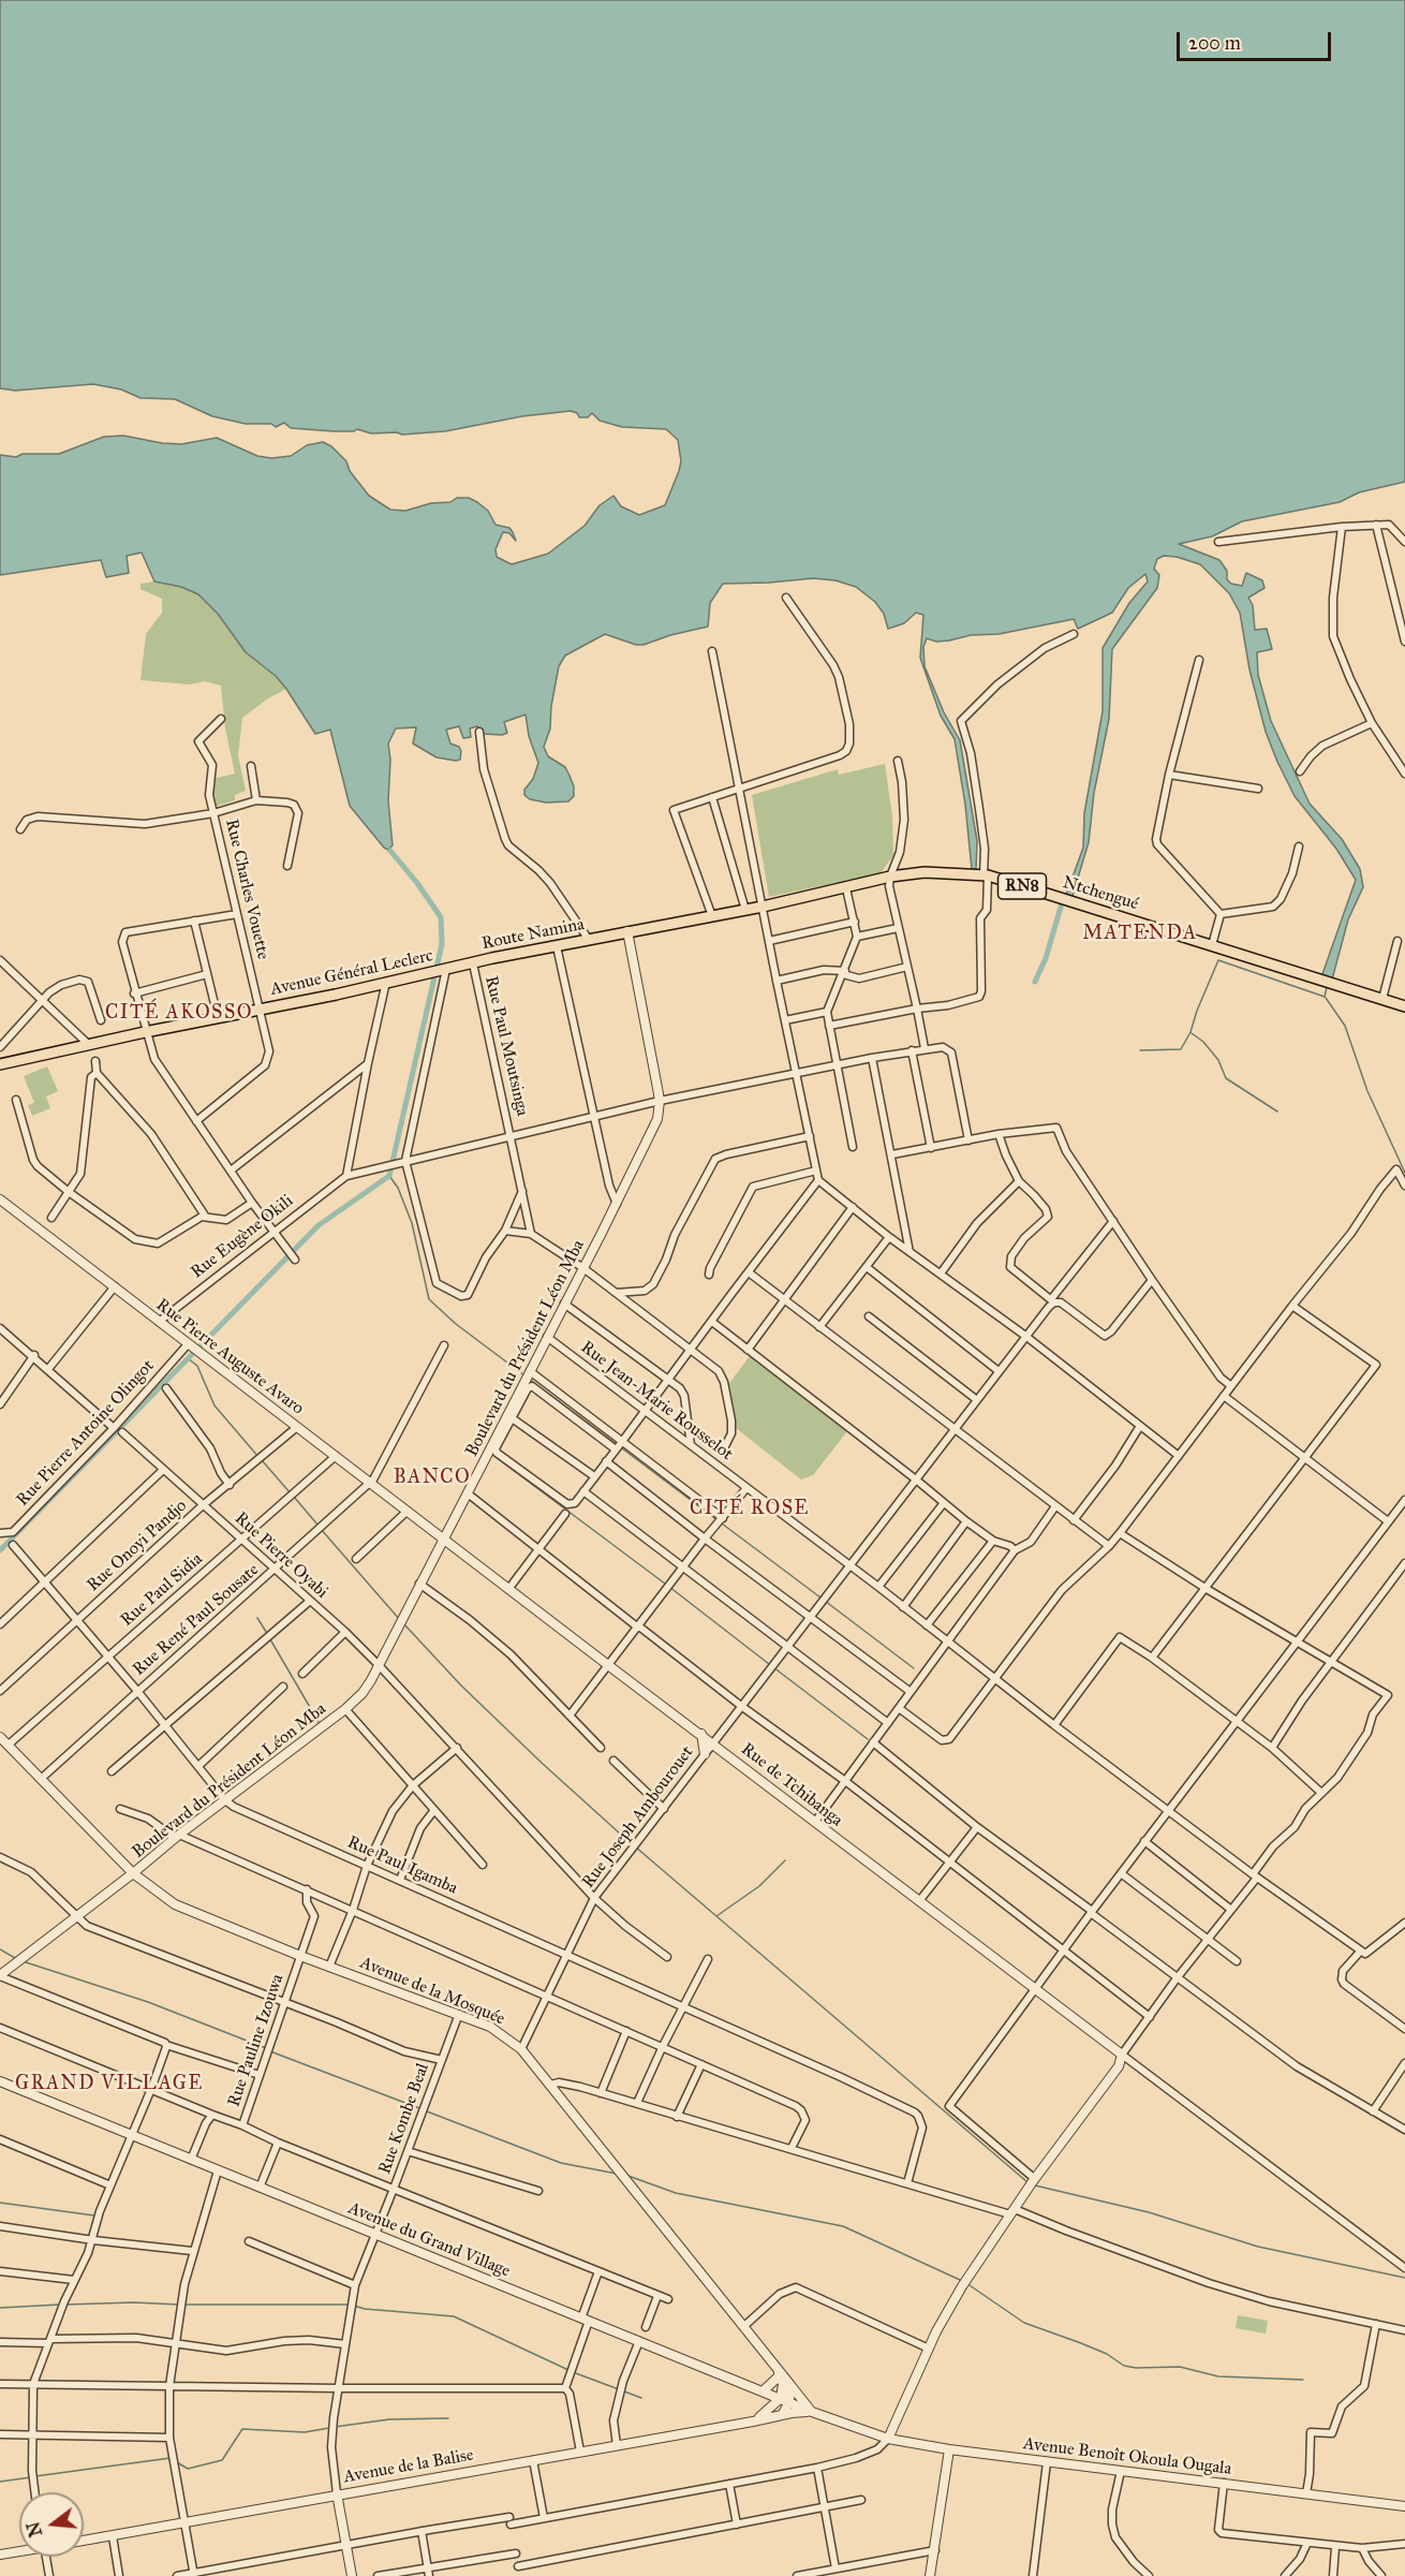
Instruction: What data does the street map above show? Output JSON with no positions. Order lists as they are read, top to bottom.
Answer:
{
  "streets": {
    "main road": [
      "RN8",
      "Ntchengué",
      "Route Namina",
      "Avenue Général Leclerc"
    ],
    "street": [
      "Rue Charles Vouette",
      "Rue Paul Moutsinga",
      "Rue Eugène Okili",
      "Boulevard du Président Léon Mba",
      "Rue Pierre Auguste Avaro",
      "Rue Jean-Marie Rousselot",
      "Rue Pierre Antoine Olingot",
      "Rue Onoyi Pandjo",
      "Rue Pierre Oyabi",
      "Rue Paul Sidia",
      "Rue René Paul Sousate",
      "Rue de Tchibanga",
      "Rue Joseph Ambourouet",
      "Rue Paul Igamba",
      "Avenue de la Mosquée",
      "Rue Pauline Izouwa",
      "Rue Kombe Beal",
      "Avenue du Grand Village",
      "Avenue Benoît Okoula Ougala",
      "Avenue de la Balise"
    ]
  },
  "crossings": [
    ["Rue Charles Vouette", "Avenue Général Leclerc"],
    ["Ntchengué", "Route Namina"],
    ["Ntchengué", "Boulevard du Président Léon Mba"],
    ["Route Namina", "Avenue Général Leclerc"],
    ["Route Namina", "Rue Paul Moutsinga"],
    ["Route Namina", "Boulevard du Président Léon Mba"],
    ["Rue Eugène Okili", "Rue Pierre Auguste Avaro"],
    ["Boulevard du Président Léon Mba", "Rue Pierre Auguste Avaro"],
    ["Boulevard du Président Léon Mba", "Rue Jean-Marie Rousselot"],
    ["Boulevard du Président Léon Mba", "Rue Pierre Oyabi"],
    ["Boulevard du Président Léon Mba", "Rue de Tchibanga"],
    ["Boulevard du Président Léon Mba", "Rue Paul Igamba"],
    ["Boulevard du Président Léon Mba", "Avenue de la Mosquée"],
    ["Rue Pierre Auguste Avaro", "Rue Pierre Antoine Olingot"],
    ["Rue Pierre Auguste Avaro", "Rue Onoyi Pandjo"],
    ["Rue Pierre Auguste Avaro", "Rue Paul Sidia"],
    ["Rue Pierre Auguste Avaro", "Rue René Paul Sousate"],
    ["Rue Pierre Auguste Avaro", "Rue de Tchibanga"],
    ["Rue Jean-Marie Rousselot", "Rue Joseph Ambourouet"],
    ["Rue Onoyi Pandjo", "Rue Pierre Oyabi"],
    ["Rue Pierre Oyabi", "Rue Paul Sidia"],
    ["Rue Pierre Oyabi", "Rue René Paul Sousate"],
    ["Rue Pierre Oyabi", "Rue Joseph Ambourouet"],
    ["Rue Paul Sidia", "Avenue de la Mosquée"],
    ["Rue René Paul Sousate", "Avenue de la Mosquée"],
    ["Rue de Tchibanga", "Rue Joseph Ambourouet"],
    ["Rue Joseph Ambourouet", "Rue Paul Igamba"],
    ["Rue Joseph Ambourouet", "Avenue de la Mosquée"],
    ["Avenue de la Mosquée", "Rue Pauline Izouwa"],
    ["Avenue de la Mosquée", "Rue Kombe Beal"],
    ["Avenue de la Mosquée", "Avenue du Grand Village"],
    ["Avenue de la Mosquée", "Avenue de la Balise"],
    ["Rue Pauline Izouwa", "Rue Kombe Beal"],
    ["Rue Kombe Beal", "Avenue du Grand Village"],
    ["Rue Kombe Beal", "Avenue de la Balise"],
    ["Avenue du Grand Village", "Avenue Benoît Okoula Ougala"],
    ["Avenue du Grand Village", "Avenue de la Balise"]
  ],
  "districts": [
    "MATENDA",
    "CITÉ AKOSSO",
    "BANCO",
    "CITÉ ROSE",
    "GRAND VILLAGE"
  ],
  "scale_bar": "200 m",
  "north": "left"
}
